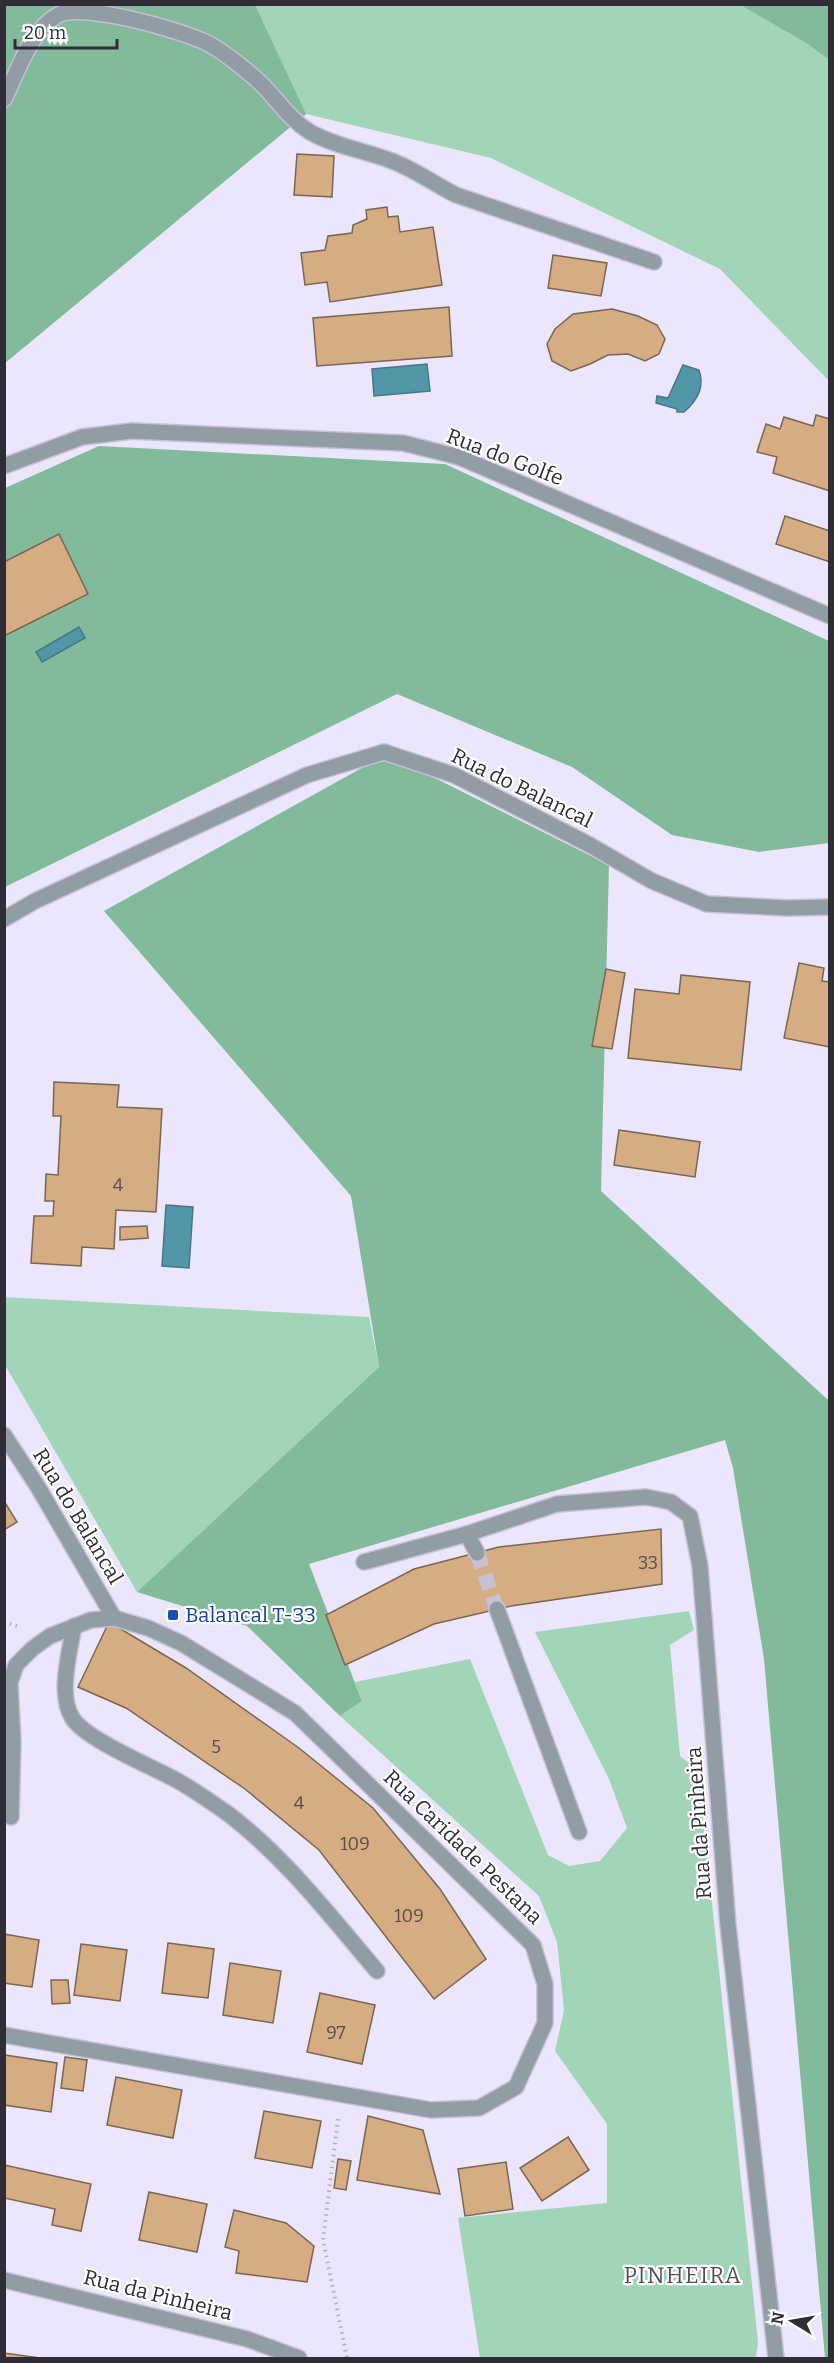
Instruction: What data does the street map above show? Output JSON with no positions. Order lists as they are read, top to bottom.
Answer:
{
  "streets": {
    "street": [
      "Rua do Golfe",
      "Rua do Balancal",
      "Rua da Pinheira",
      "Rua Caridade Pestana"
    ]
  },
  "crossings": [
    ["Rua do Balancal", "Rua Caridade Pestana"]
  ],
  "districts": ["PINHEIRA"],
  "places": {
    "transit": ["Balancal T-33"]
  },
  "house_numbers": [
    "4",
    "33",
    "5",
    "4",
    "109",
    "109",
    "97"
  ],
  "scale_bar": "20 m",
  "north": "left"
}
